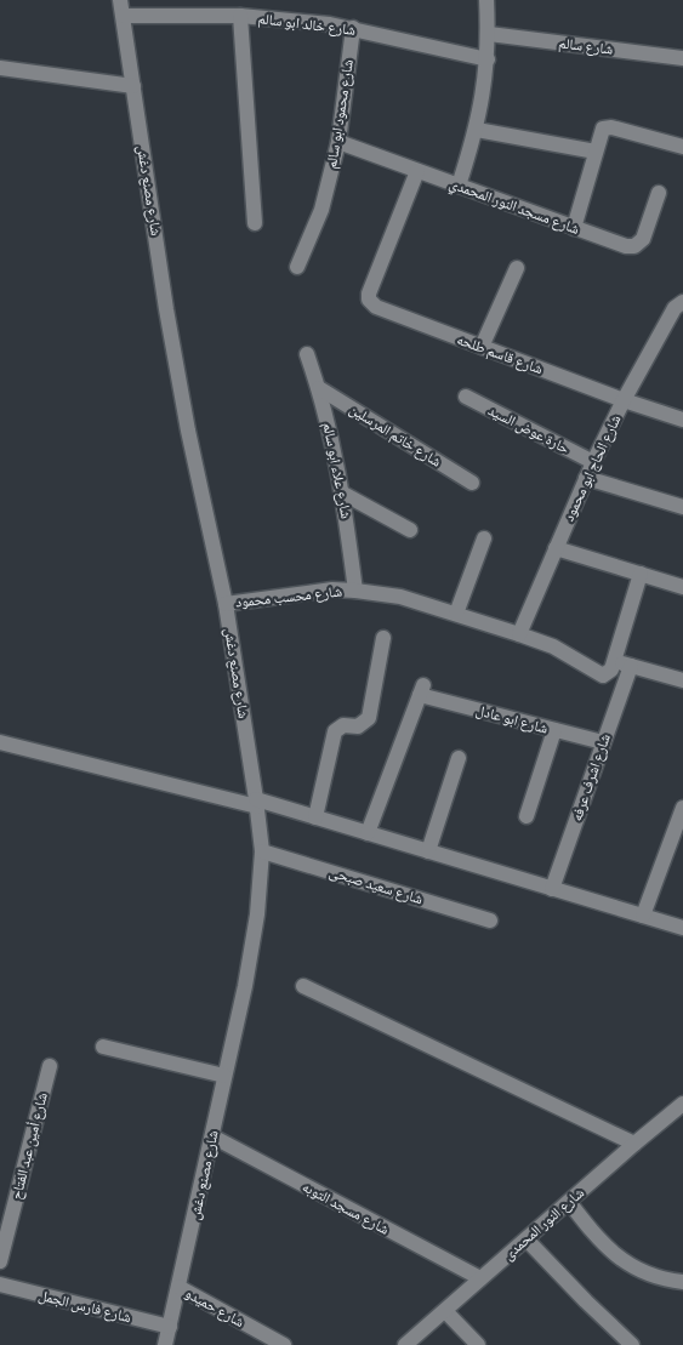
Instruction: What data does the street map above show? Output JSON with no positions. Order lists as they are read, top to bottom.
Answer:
{
  "streets": {
    "street": [
      "شارع خالد ابو سالم",
      "شارع سالم",
      "شارع محمود ابو سالم",
      "شارع مصنع دغش",
      "شارع مسجد النور المحمدي",
      "شارع قاسم طلحه",
      "حارة عوض السيد",
      "شارع خاتم المرسلين",
      "شارع الحاج ابو محمود",
      "شارع علاء ابو سالم",
      "شارع محسب محمود",
      "شارع ابو عادل",
      "شارع اشرف عرفه",
      "شارع سعيد صبحى",
      "شارع أمين عبد الفتاح",
      "شارع مسجد التوبه",
      "شارع النور المحمدى",
      "شارع فارس الجمل",
      "شارع حميدو"
    ]
  },
  "crossings": [
    ["شارع خالد ابو سالم", "شارع محمود ابو سالم"],
    ["شارع خالد ابو سالم", "شارع مصنع دغش"],
    ["شارع محمود ابو سالم", "شارع مسجد النور المحمدي"],
    ["شارع مصنع دغش", "شارع محسب محمود"],
    ["شارع مصنع دغش", "شارع سعيد صبحى"],
    ["شارع مصنع دغش", "شارع مسجد التوبه"],
    ["شارع مصنع دغش", "شارع فارس الجمل"],
    ["شارع مصنع دغش", "شارع حميدو"],
    ["شارع مسجد النور المحمدي", "شارع قاسم طلحه"],
    ["شارع قاسم طلحه", "شارع الحاج ابو محمود"],
    ["حارة عوض السيد", "شارع الحاج ابو محمود"],
    ["شارع خاتم المرسلين", "شارع علاء ابو سالم"],
    ["شارع الحاج ابو محمود", "شارع محسب محمود"],
    ["شارع علاء ابو سالم", "شارع محسب محمود"],
    ["شارع ابو عادل", "شارع اشرف عرفه"],
    ["شارع مسجد التوبه", "شارع النور المحمدى"]
  ]
}
